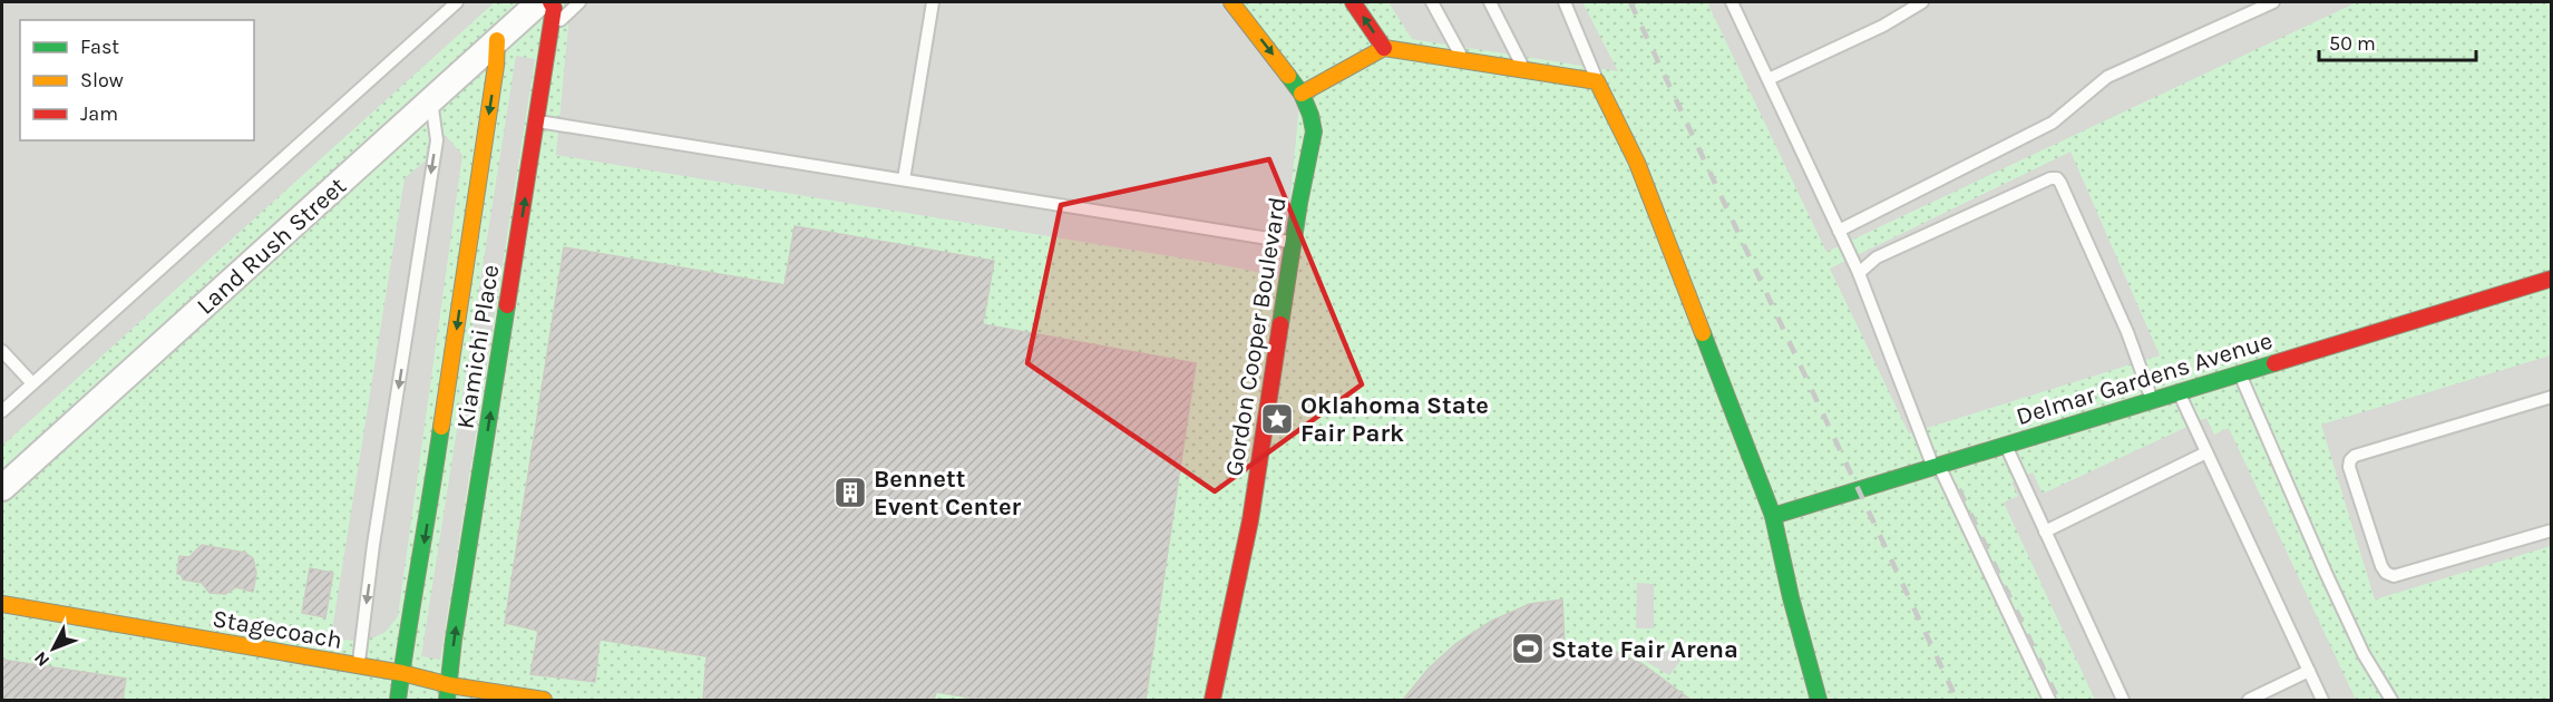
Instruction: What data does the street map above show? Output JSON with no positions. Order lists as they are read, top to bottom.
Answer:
{
  "streets": {
    "street": [
      "Land Rush Street",
      "Gordon Cooper Boulevard",
      "Kiamichi Place",
      "Delmar Gardens Avenue",
      "Stagecoach"
    ]
  },
  "crossings": [
    ["Land Rush Street", "Kiamichi Place"],
    ["Kiamichi Place", "Stagecoach"]
  ],
  "places": {
    "place": ["Oklahoma State Fair Park"],
    "building": ["Bennett Event Center"],
    "sports": ["State Fair Arena"]
  },
  "legend": ["Fast", "Slow", "Jam"],
  "scale_bar": "50 m",
  "north": "bottom left"
}
